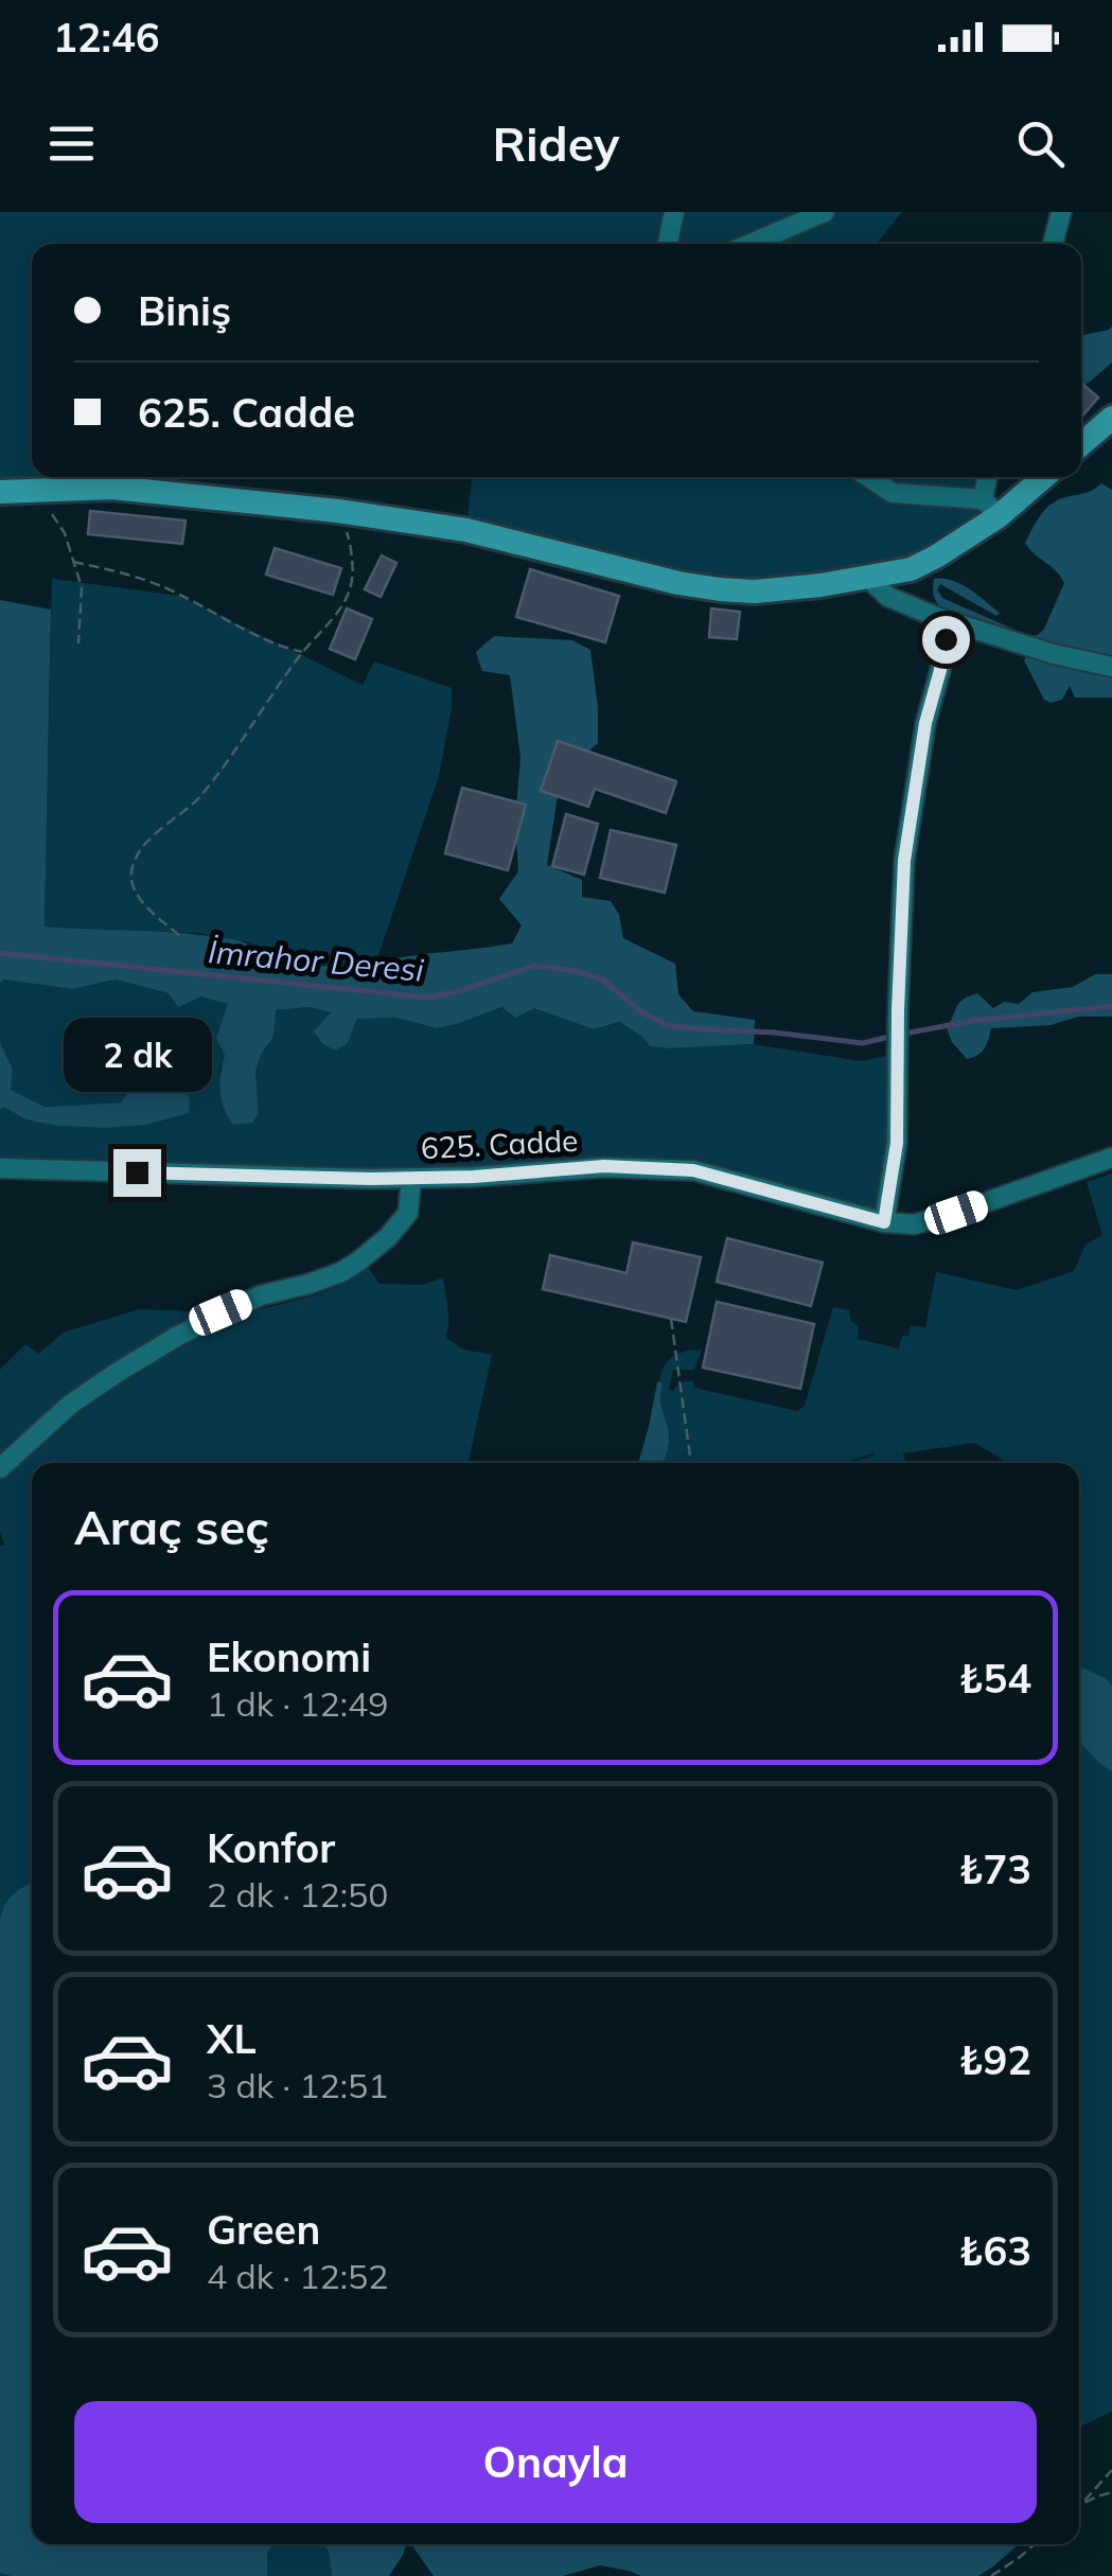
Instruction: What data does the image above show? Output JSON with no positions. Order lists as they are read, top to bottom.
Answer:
{
  "streets": {
    "street": ["625. Cadde"]
  },
  "water": ["İmrahor Deresi"],
  "page": {
    "status": "12:46",
    "header": "Ridey",
    "banner": ["Biniş", "625. Cadde"],
    "bubble": "2 dk",
    "heading": "Araç seç",
    "list": [
      {
        "name": "Ekonomi",
        "note": "1 dk · 12:49",
        "value": "₺54"
      },
      {
        "name": "Konfor",
        "note": "2 dk · 12:50",
        "value": "₺73"
      },
      {
        "name": "XL",
        "note": "3 dk · 12:51",
        "value": "₺92"
      },
      {
        "name": "Green",
        "note": "4 dk · 12:52",
        "value": "₺63"
      }
    ],
    "buttons": "Onayla"
  }
}
